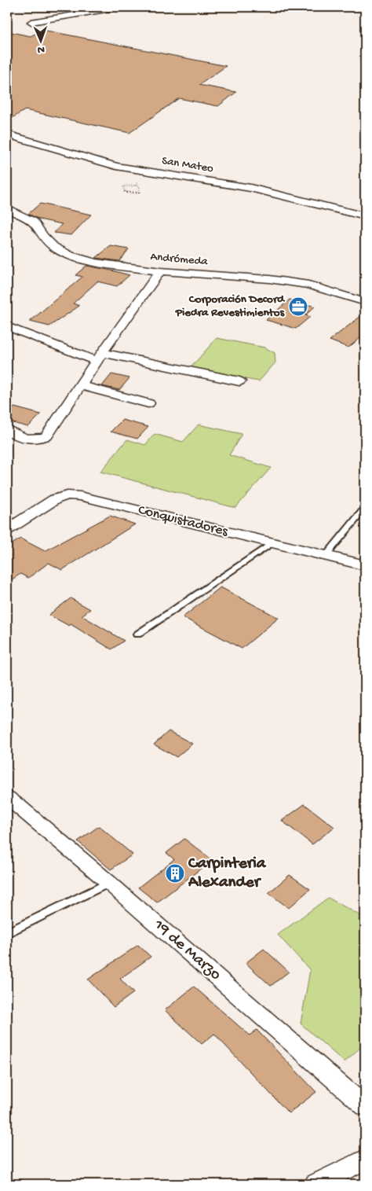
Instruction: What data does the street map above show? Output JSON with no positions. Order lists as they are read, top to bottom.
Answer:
{
  "streets": {
    "street": [
      "San Mateo",
      "Andrómeda",
      "Conquistadores",
      "19 de Marzo"
    ]
  },
  "places": {
    "office": ["Corporación Decord Piedra Revestimientos"],
    "building": ["Carpinteria Alexander"]
  },
  "north": "bottom"
}
